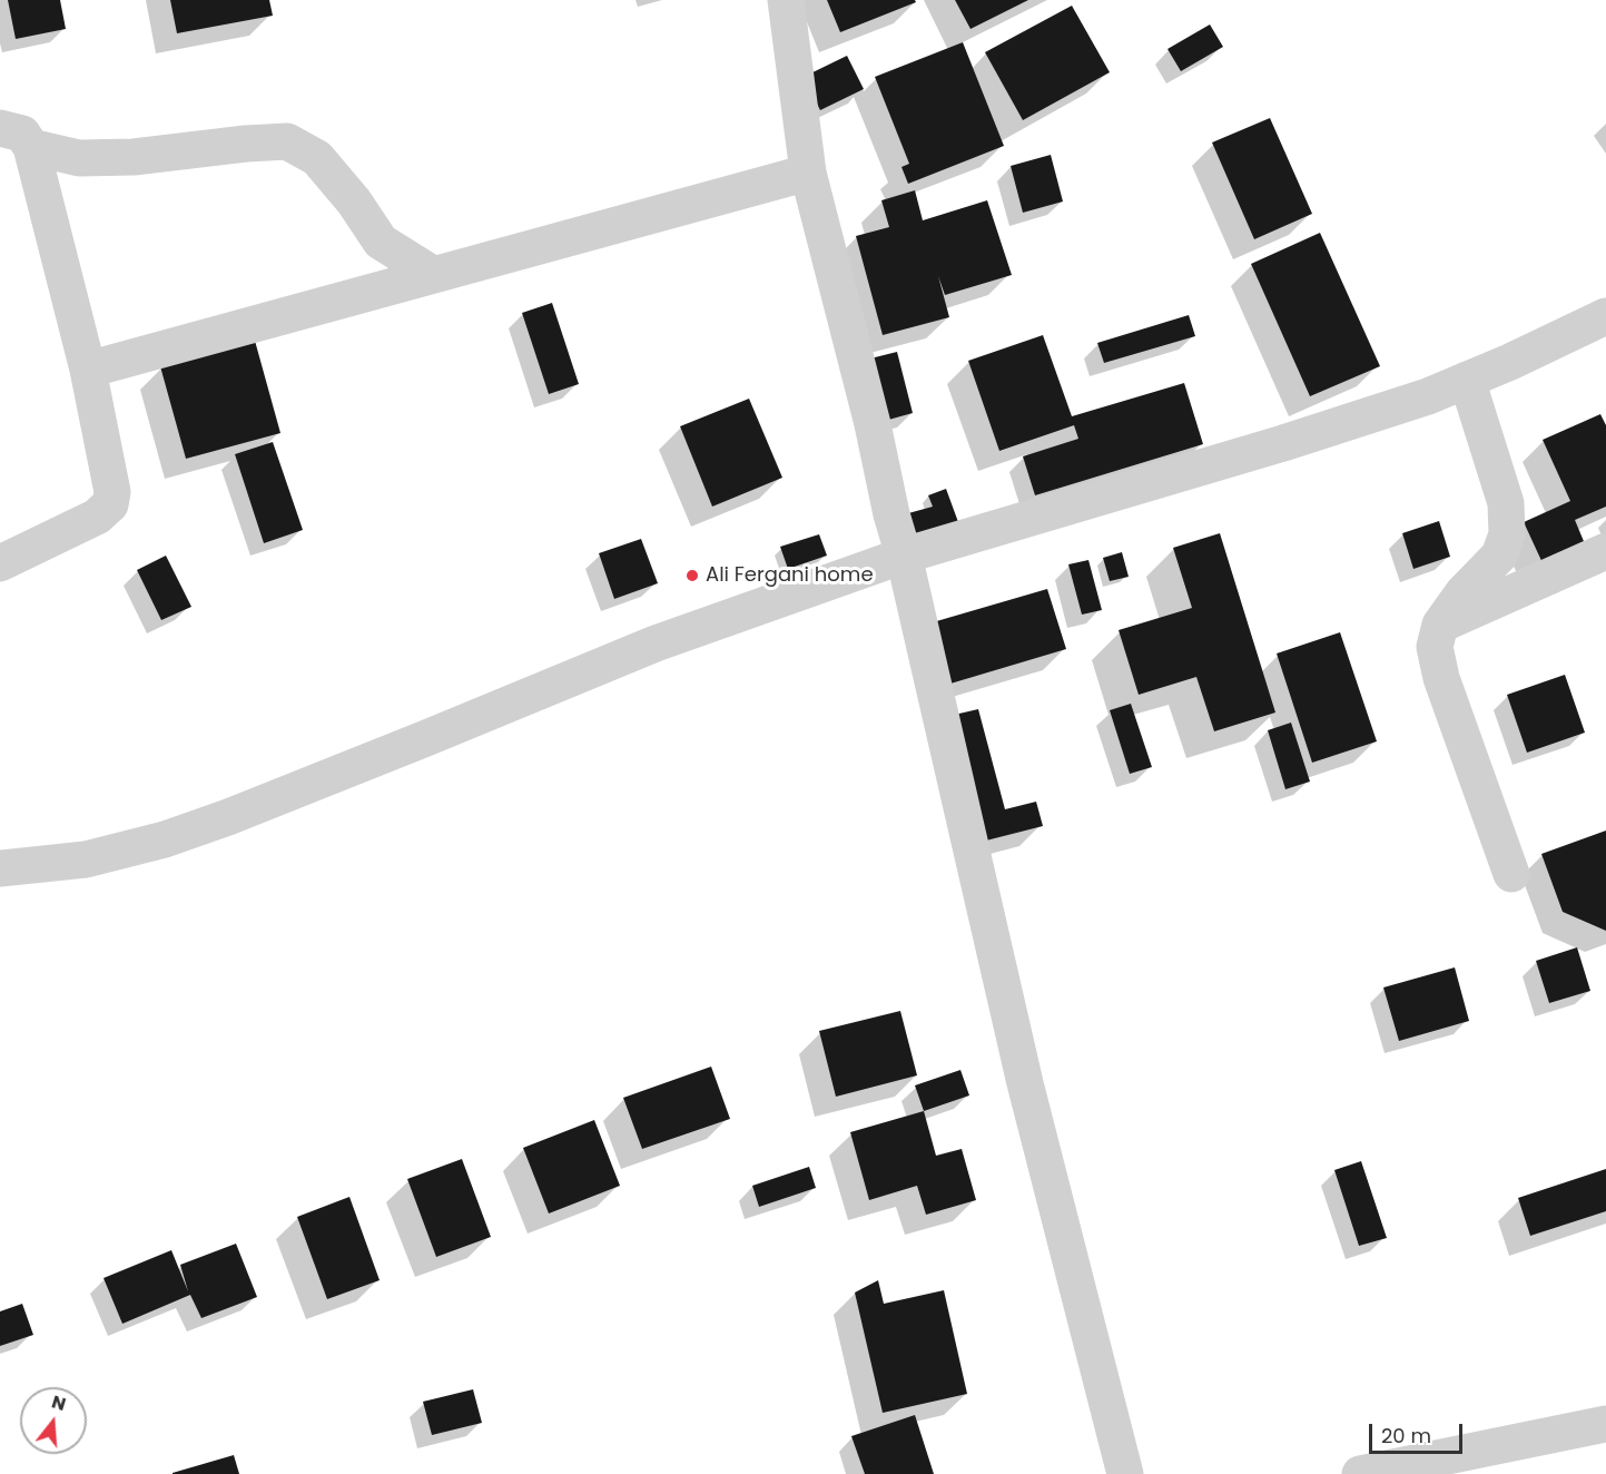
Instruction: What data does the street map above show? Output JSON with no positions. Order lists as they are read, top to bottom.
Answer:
{
  "places": ["Ali Fergani home"],
  "scale_bar": "20 m",
  "north": "top"
}
